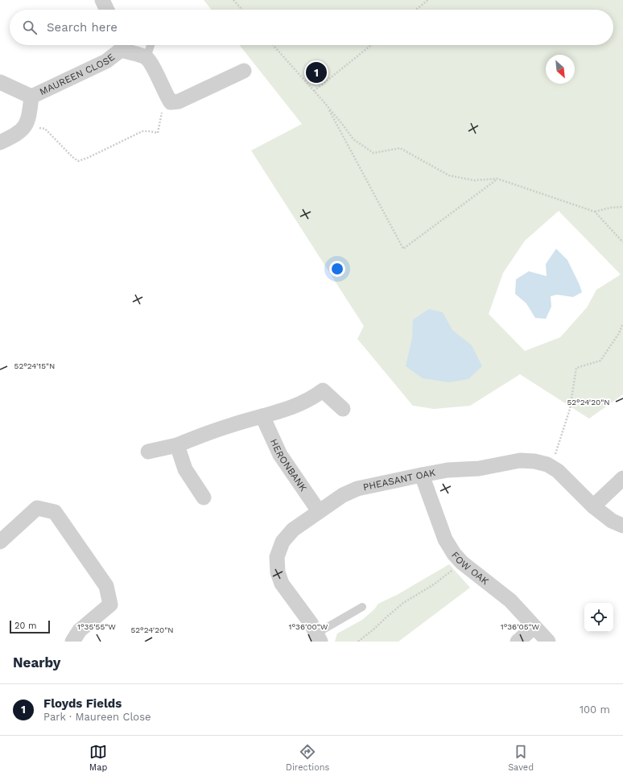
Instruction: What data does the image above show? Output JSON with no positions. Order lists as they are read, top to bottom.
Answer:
{
  "streets": {
    "street": [
      "MAUREEN CLOSE",
      "HERONBANK",
      "PHEASANT OAK",
      "FOW OAK"
    ]
  },
  "crossings": [
    ["HERONBANK", "PHEASANT OAK"],
    ["PHEASANT OAK", "FOW OAK"]
  ],
  "scale_bar": "20 m",
  "north": "bottom right",
  "page": {
    "search": "Search here",
    "pins": "1",
    "scale": "20 m",
    "heading": "Nearby",
    "list": [
      {
        "mark": "1",
        "name": "Floyds Fields",
        "note": "Park · Maureen Close",
        "value": "100 m"
      }
    ],
    "nav": ["Map", "Directions", "Saved"]
  },
  "coordinates": [
    "52°24'15\"N",
    "52°24'20\"N",
    "1°35'55\"W",
    "1°36'00\"W",
    "1°36'05\"W"
  ]
}
